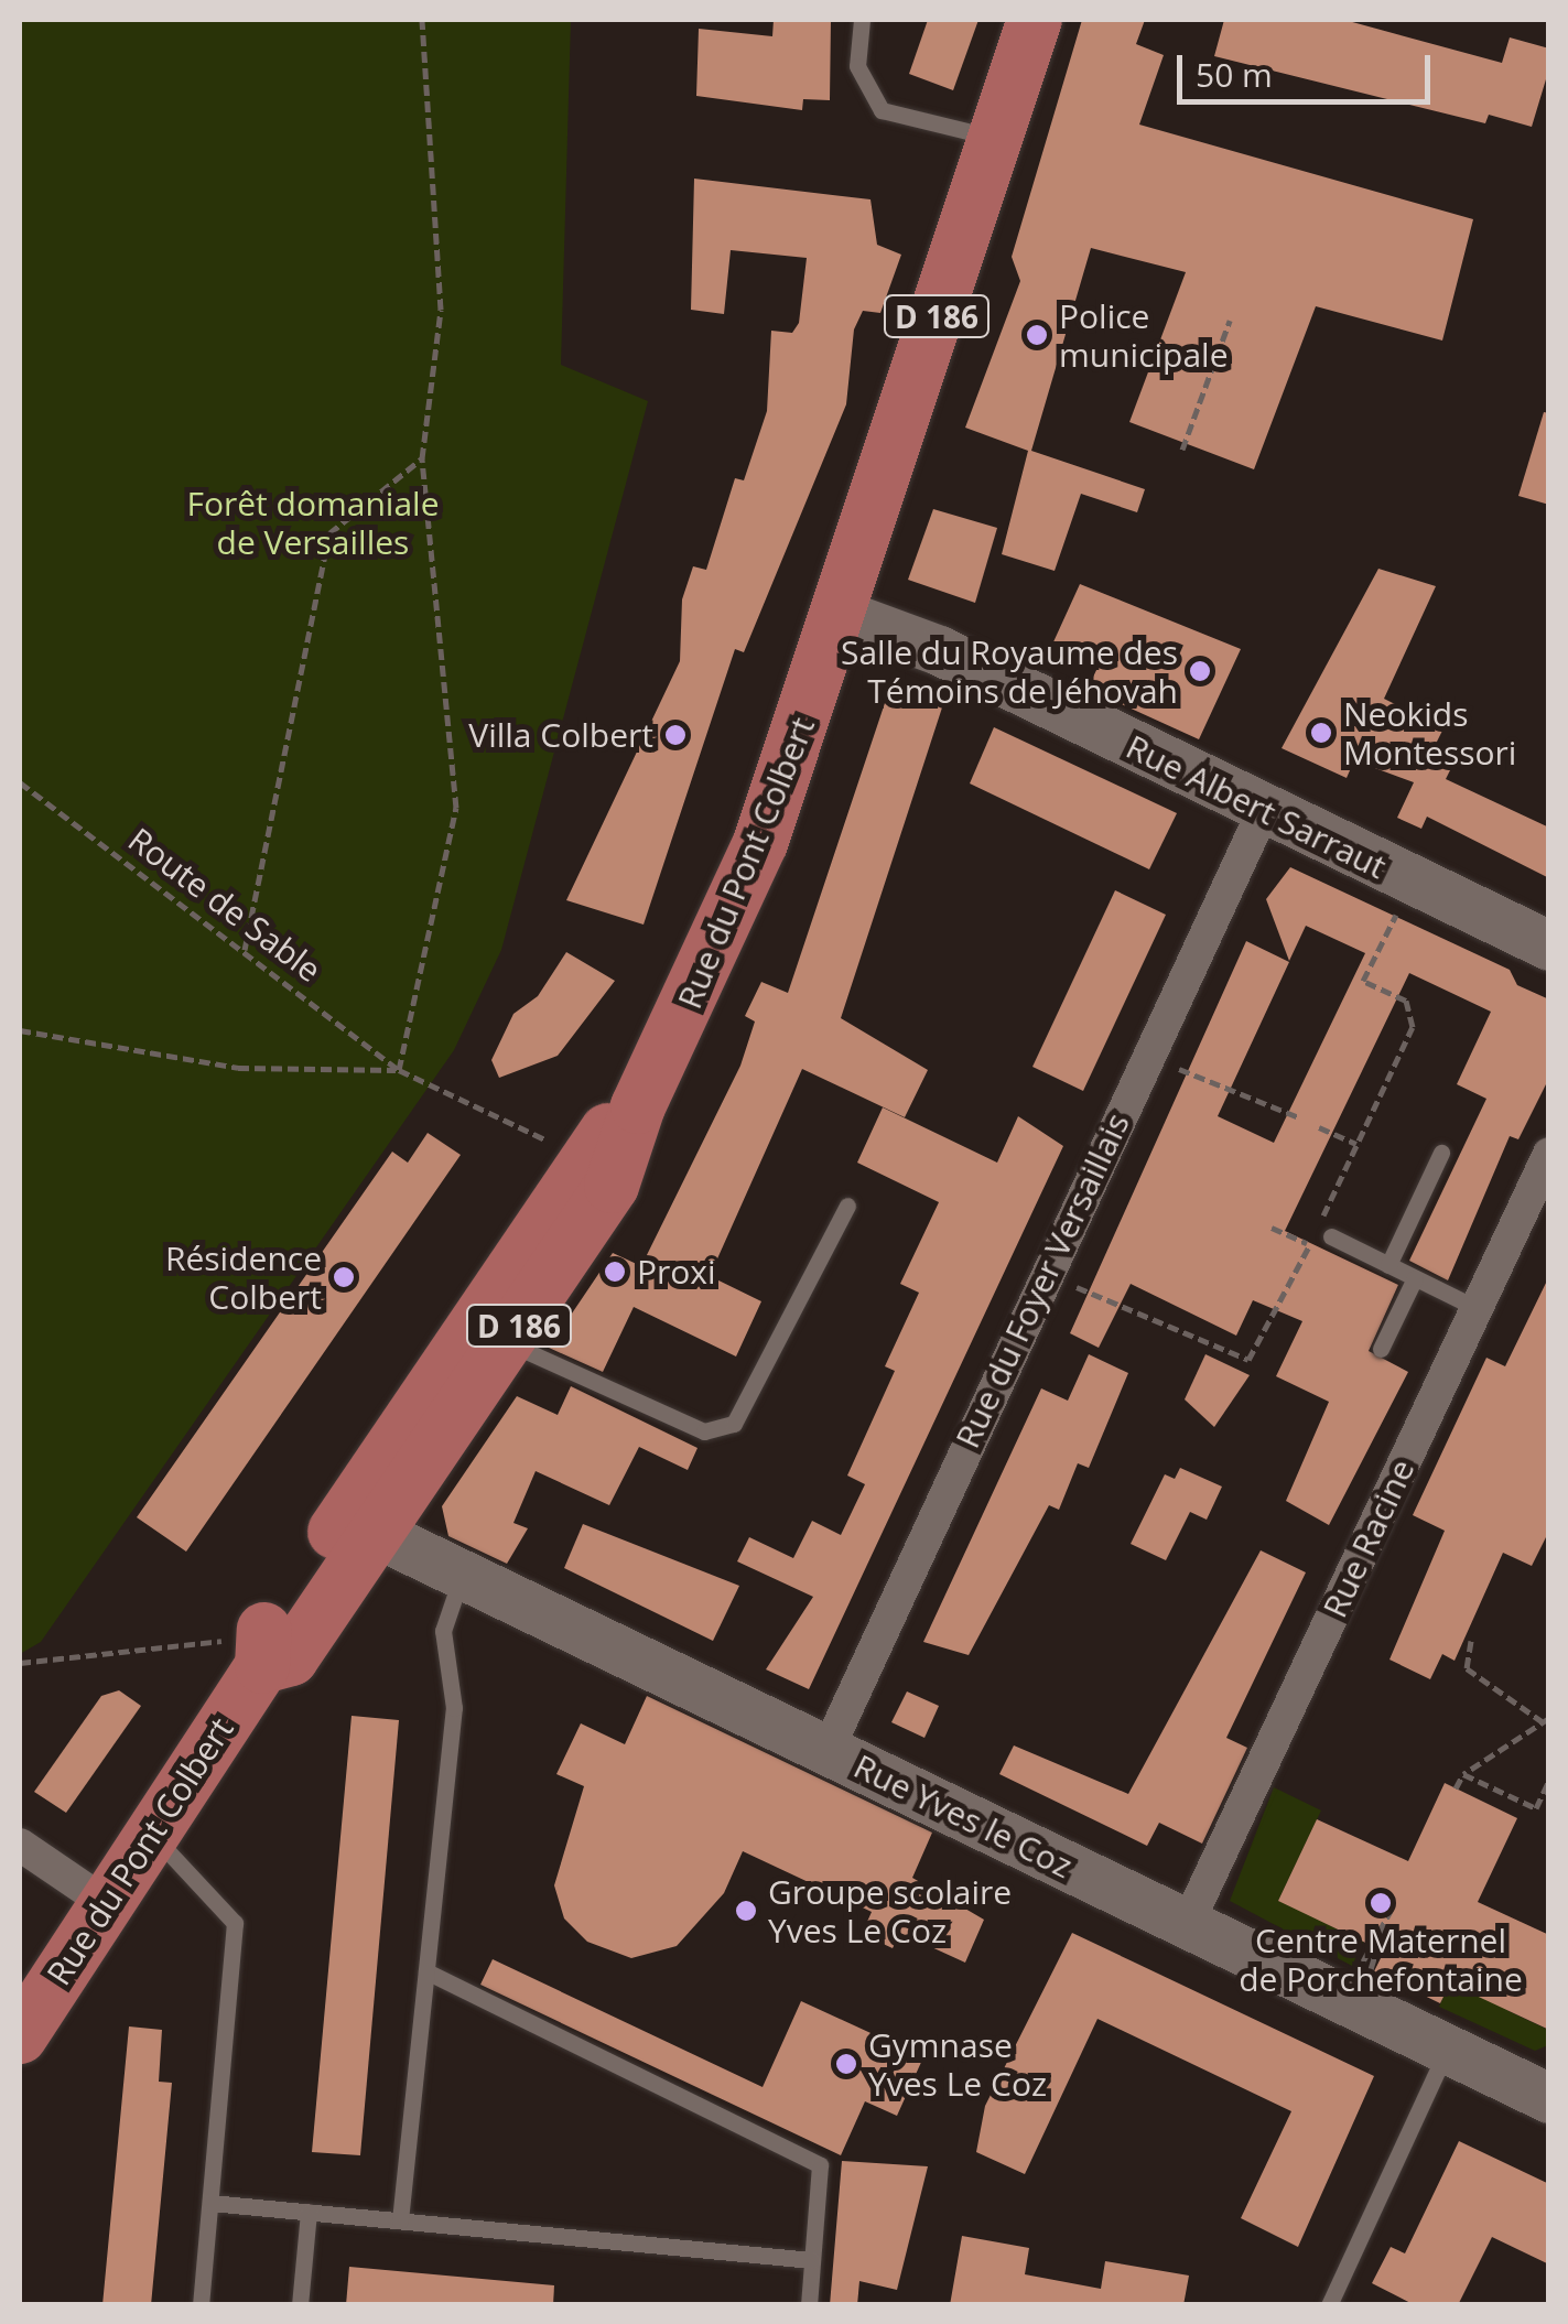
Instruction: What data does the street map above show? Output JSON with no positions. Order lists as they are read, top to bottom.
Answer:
{
  "streets": {
    "main road": [
      "D 186",
      "Rue Albert Sarraut",
      "Rue du Pont Colbert",
      "Rue Yves le Coz"
    ],
    "street": ["Rue du Foyer Versaillais", "Rue Racine"],
    "path": ["Route de Sable"]
  },
  "crossings": [
    ["D 186", "Rue Albert Sarraut"],
    ["D 186", "Rue du Pont Colbert"],
    ["Rue Albert Sarraut", "Rue du Pont Colbert"],
    ["Rue Albert Sarraut", "Rue du Foyer Versaillais"],
    ["Rue du Pont Colbert", "Route de Sable"],
    ["Rue du Pont Colbert", "Rue Yves le Coz"],
    ["Rue du Foyer Versaillais", "Rue Yves le Coz"],
    ["Rue Racine", "Rue Yves le Coz"]
  ],
  "parks": ["Forêt domaniale de Versailles"],
  "places": [
    "Police municipale",
    "Salle du Royaume des Témoins de Jéhovah",
    "Neokids Montessori",
    "Villa Colbert",
    "Proxi",
    "Résidence Colbert",
    "Centre Maternel de Porchefontaine",
    "Groupe scolaire Yves Le Coz",
    "Gymnase Yves Le Coz"
  ],
  "scale_bar": "50 m"
}
